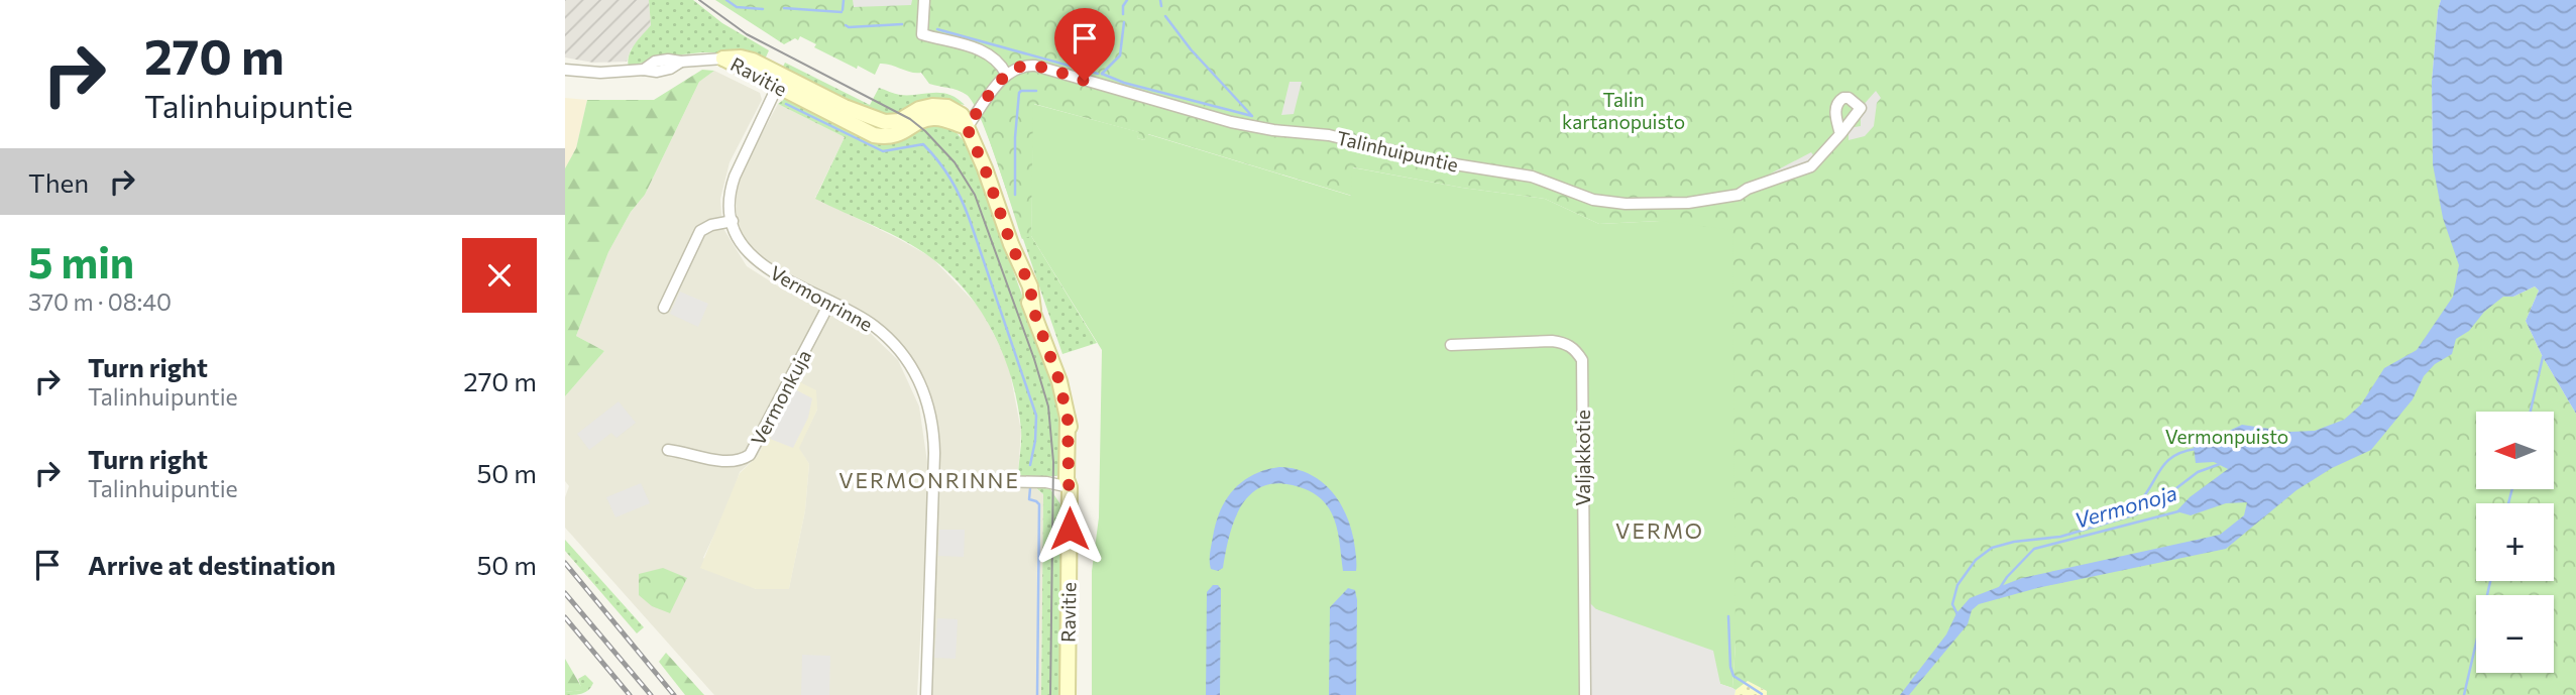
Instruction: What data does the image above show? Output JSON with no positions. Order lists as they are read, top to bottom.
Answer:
{
  "streets": {
    "street": [
      "Ravitie",
      "Talinhuipuntie",
      "Vermonrinne",
      "Vermonkuja",
      "Valjakkotie"
    ]
  },
  "crossings": [
    ["Ravitie", "Vermonrinne"],
    ["Vermonrinne", "Vermonkuja"]
  ],
  "districts": ["VERMONRINNE", "VERMO"],
  "water": ["Vermonoja"],
  "parks": ["Talin kartanopuisto", "Vermonpuisto"],
  "north": "left",
  "page": {
    "turn": ["270 m", "Talinhuipuntie"],
    "then": "Then",
    "heading": ["5 min", "370 m · 08:40"],
    "list": [
      {
        "name": "Turn right",
        "note": "Talinhuipuntie",
        "value": "270 m"
      },
      {
        "name": "Turn right",
        "note": "Talinhuipuntie",
        "value": "50 m"
      },
      {
        "name": "Arrive at destination",
        "value": "50 m"
      }
    ],
    "map_buttons": ["+", "−"]
  }
}
